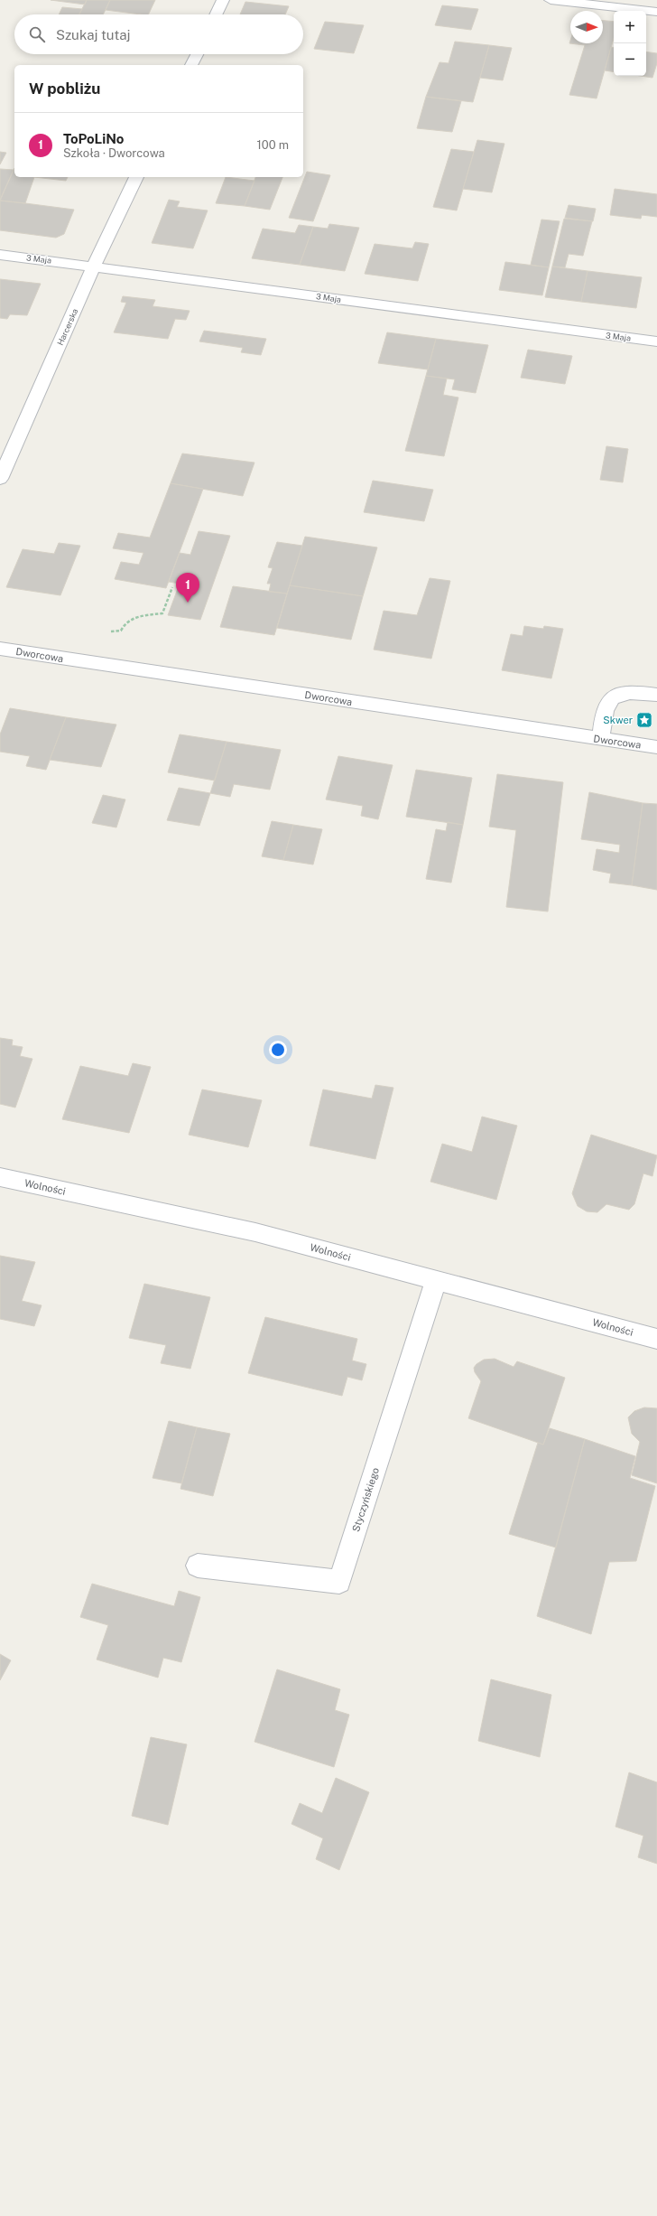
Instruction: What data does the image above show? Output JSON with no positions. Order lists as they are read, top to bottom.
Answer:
{
  "streets": {
    "street": [
      "3 Maja",
      "Harcerska",
      "Dworcowa",
      "Wolności",
      "Styczyńskiego"
    ]
  },
  "crossings": [
    ["3 Maja", "Harcerska"],
    ["Wolności", "Styczyńskiego"]
  ],
  "places": {
    "place": ["Skwer"]
  },
  "north": "right",
  "page": {
    "map_buttons": ["+", "−"],
    "search": "Szukaj tutaj",
    "heading": "W pobliżu",
    "list": [
      {
        "mark": "1",
        "name": "ToPoLiNo",
        "note": "Szkoła · Dworcowa",
        "value": "100 m"
      }
    ],
    "pins": "1"
  }
}
